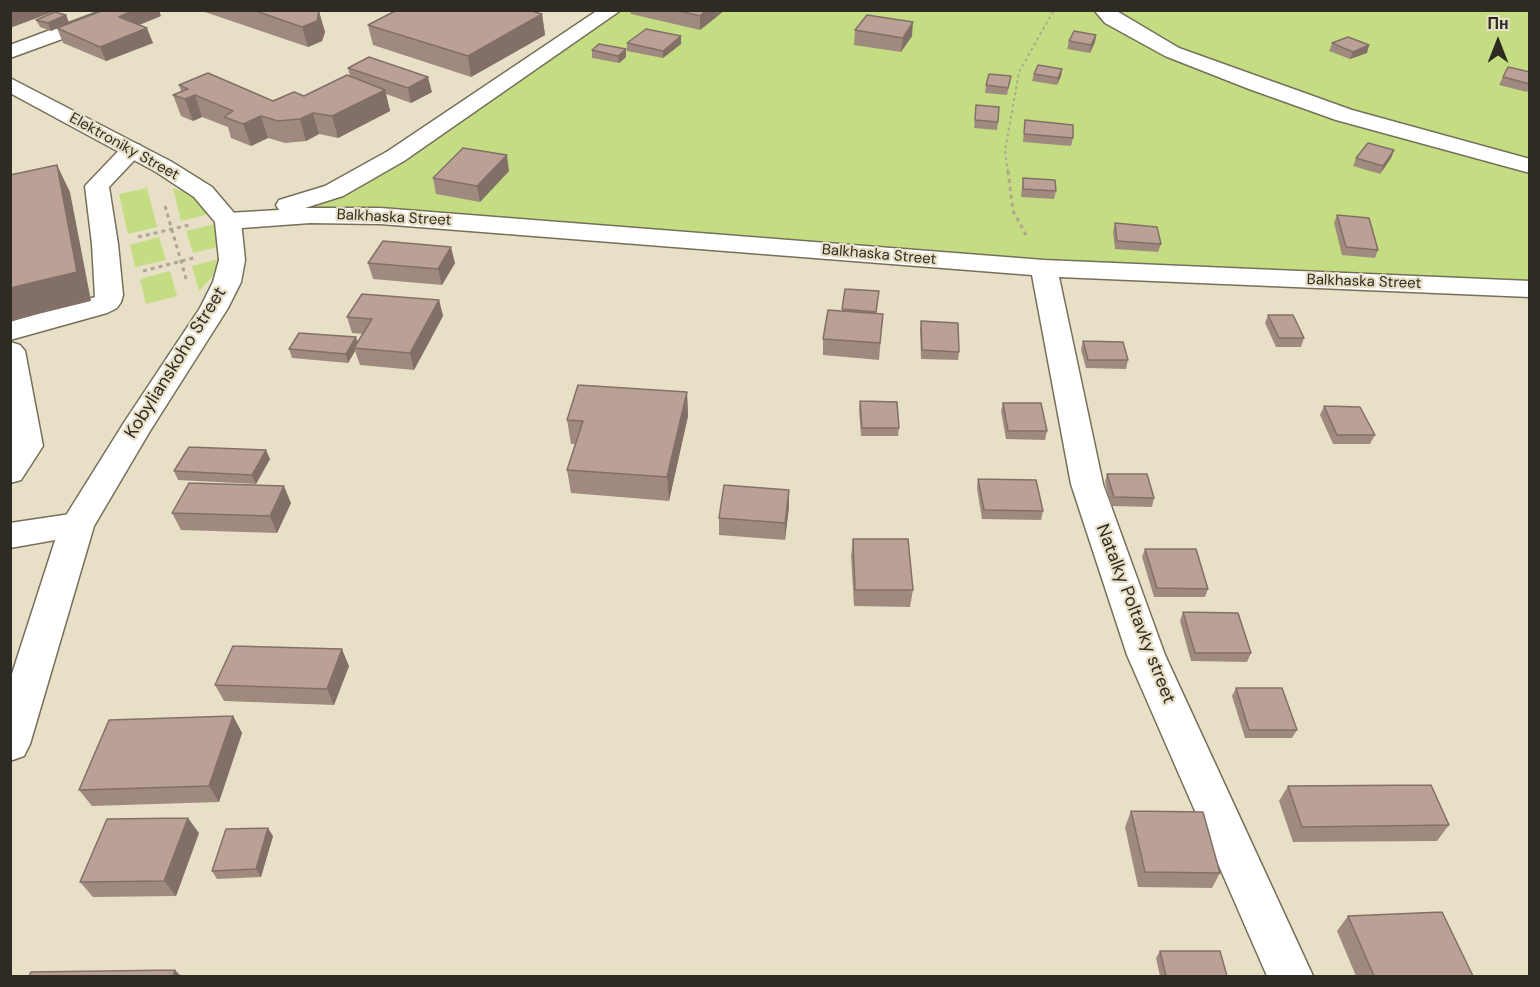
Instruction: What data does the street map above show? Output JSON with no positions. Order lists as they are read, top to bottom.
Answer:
{
  "streets": {
    "street": [
      "Elektroniky Street",
      "Balkhaska Street",
      "Kobylianskoho Street",
      "Natalky Poltavky street"
    ]
  },
  "crossings": [
    ["Elektroniky Street", "Balkhaska Street"],
    ["Elektroniky Street", "Kobylianskoho Street"],
    ["Balkhaska Street", "Kobylianskoho Street"],
    ["Balkhaska Street", "Natalky Poltavky street"]
  ],
  "north": "top"
}
